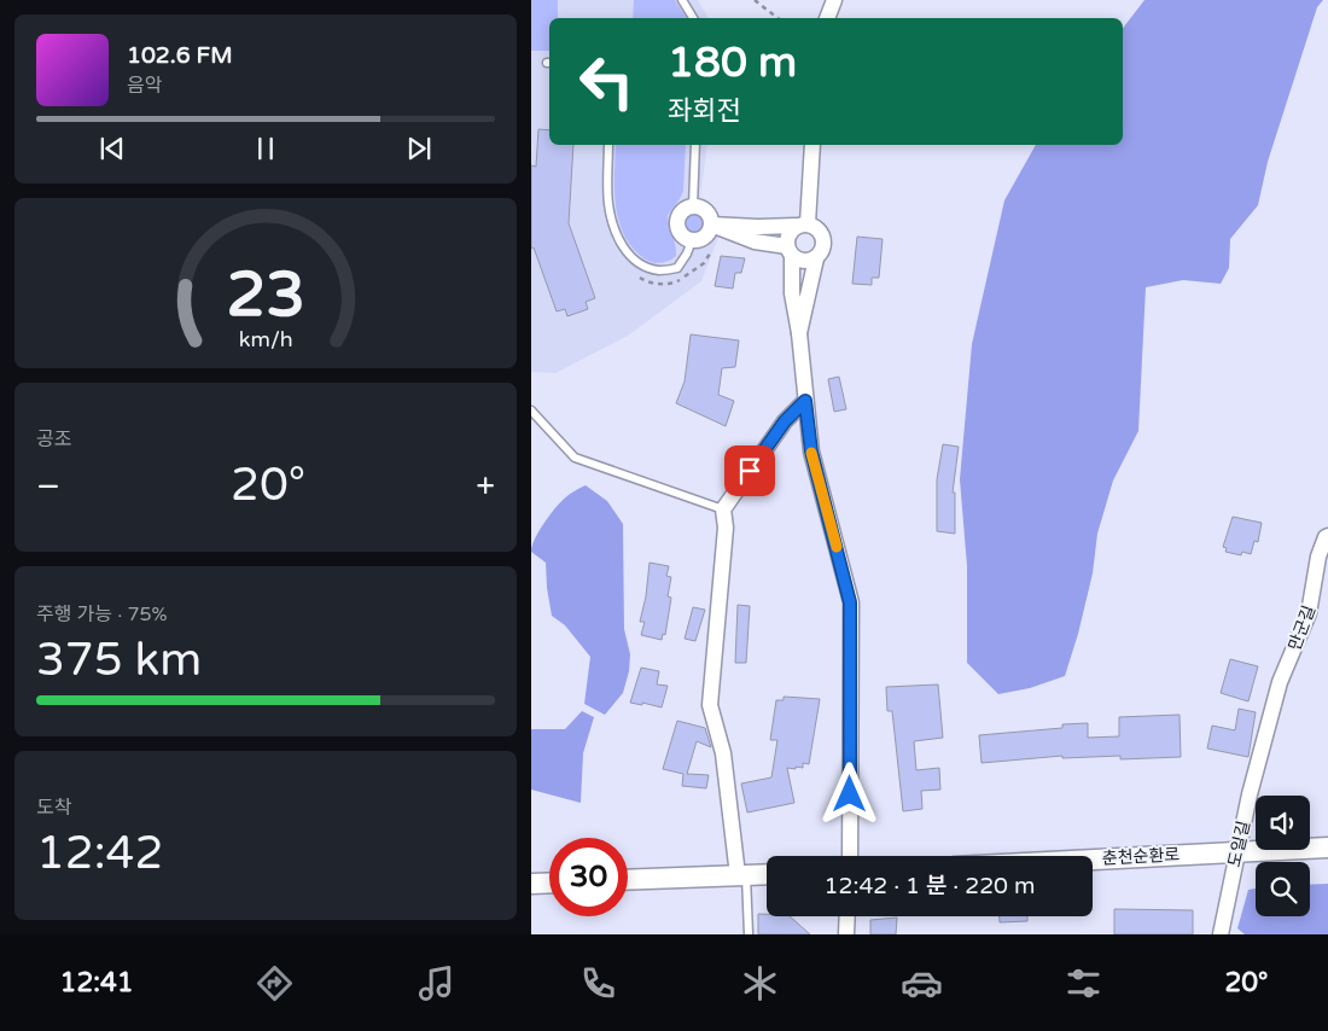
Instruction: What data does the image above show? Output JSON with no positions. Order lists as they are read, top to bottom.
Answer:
{
  "streets": {
    "street": ["만군길", "도일길", "춘천순환로"]
  },
  "crossings": [
    ["만군길", "도일길"],
    ["도일길", "춘천순환로"]
  ],
  "page": {
    "turn": ["180 m", "좌회전"],
    "song": ["102.6 FM", "음악"],
    "tile": [
      "공조",
      ["주행 가능 · 75%", "375 km"],
      ["도착", "12:42"]
    ],
    "heat": ["−", "20°", "+"],
    "limit": "30",
    "trip": "12:42 · 1 분 · 220 m",
    "tabs": ["12:41", "20°"],
    "gauge": ["23", "km/h"]
  }
}
